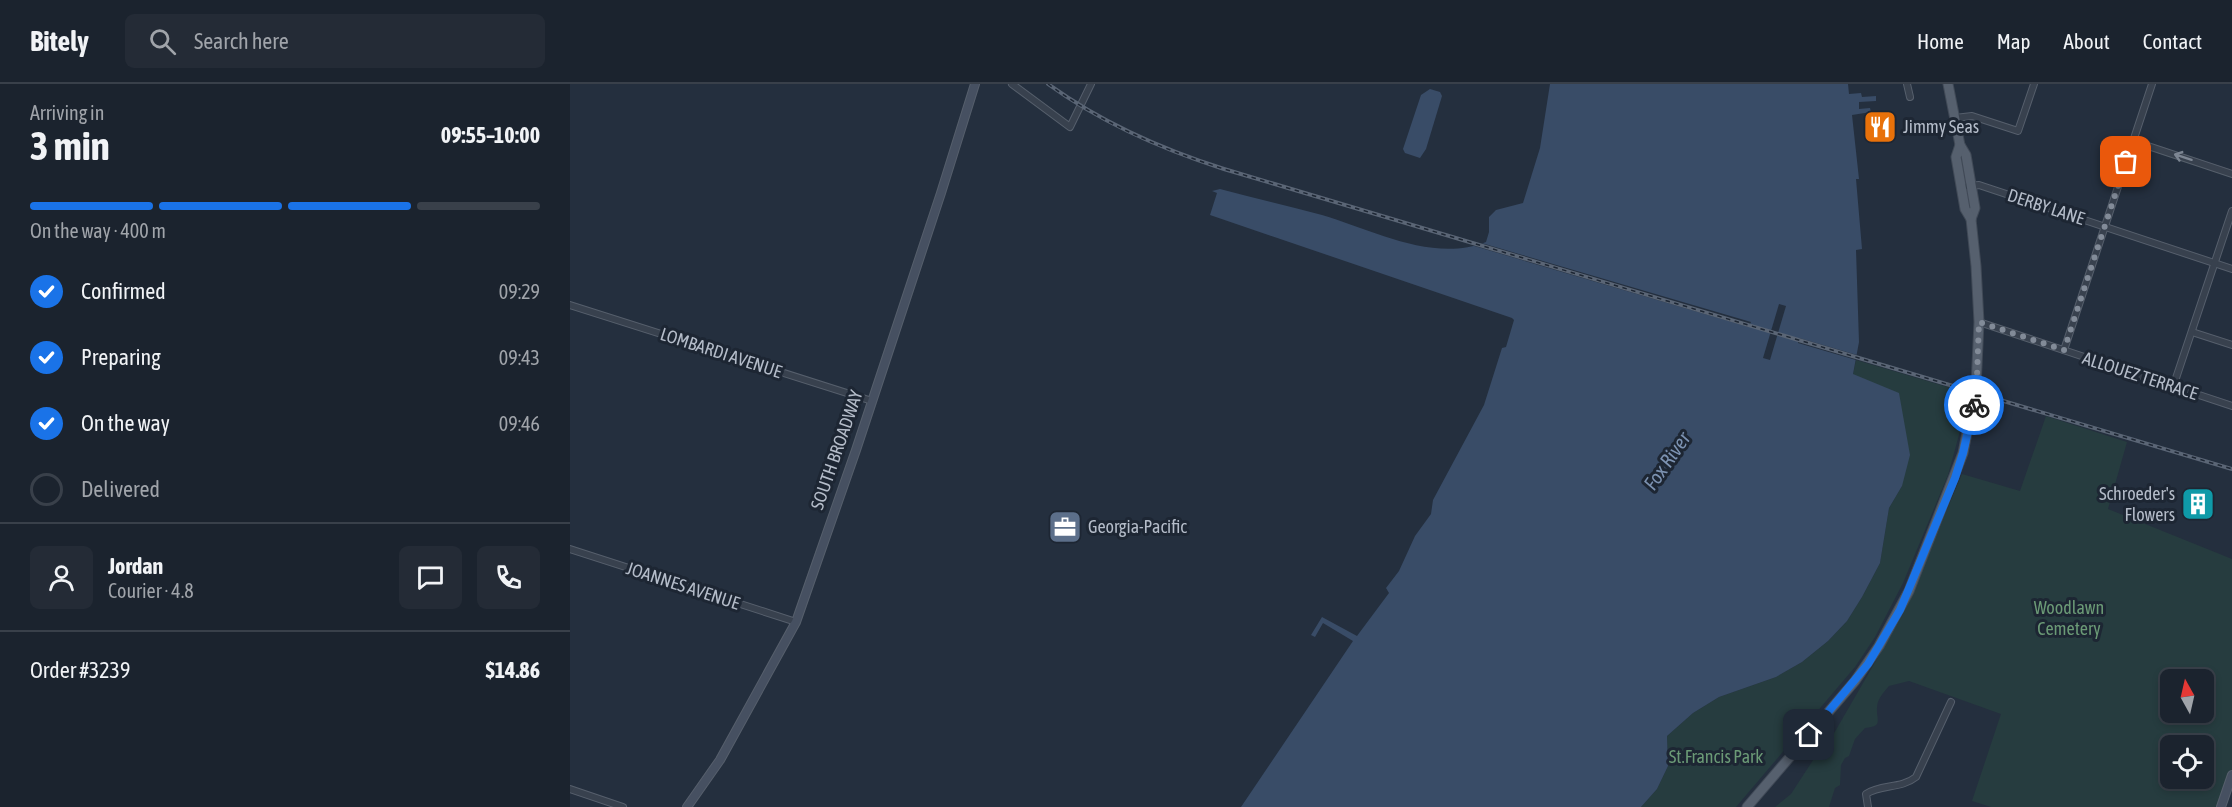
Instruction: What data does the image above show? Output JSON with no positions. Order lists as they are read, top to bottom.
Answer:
{
  "streets": {
    "street": [
      "DERBY LANE",
      "LOMBARDI AVENUE",
      "ALLOUEZ TERRACE",
      "SOUTH BROADWAY",
      "JOANNES AVENUE"
    ]
  },
  "crossings": [
    ["LOMBARDI AVENUE", "SOUTH BROADWAY"],
    ["SOUTH BROADWAY", "JOANNES AVENUE"]
  ],
  "water": ["Fox River"],
  "parks": ["Woodlawn Cemetery", "St.Francis Park"],
  "places": {
    "restaurant": ["Jimmy Seas"],
    "building": ["Schroeder's Flowers"],
    "office": ["Georgia-Pacific"]
  },
  "north": "top",
  "page": {
    "header": "Bitely",
    "search": "Search here",
    "nav": [
      "Home",
      "Map",
      "About",
      "Contact"
    ],
    "heading": ["3 min", "Arriving in", "09:55–10:00"],
    "panel": [
      "Jordan",
      "Courier · 4.8",
      "Order #3239",
      "$14.86"
    ],
    "bar": "On the way · 400 m",
    "list": [
      ["Confirmed", "09:29"],
      ["Preparing", "09:43"],
      ["On the way", "09:46"],
      "Delivered"
    ]
  }
}
